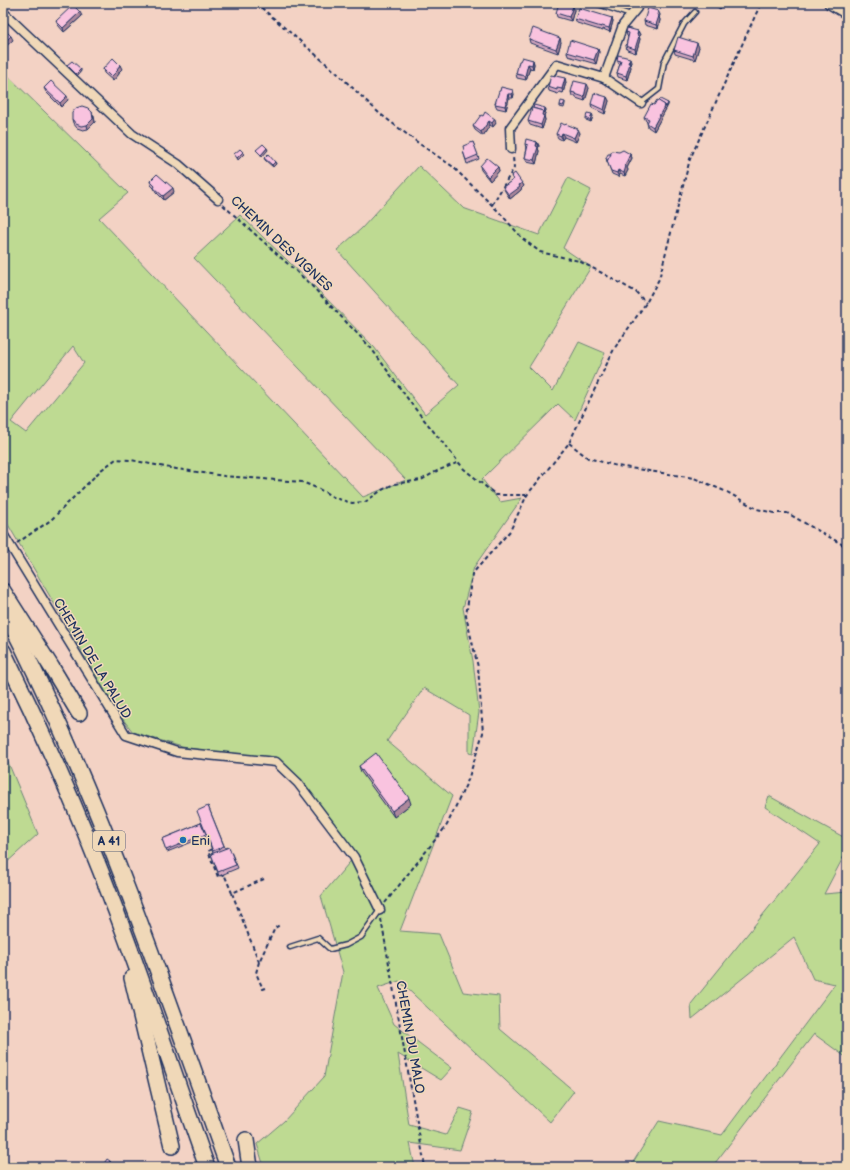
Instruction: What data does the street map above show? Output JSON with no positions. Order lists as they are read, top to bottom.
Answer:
{
  "streets": {
    "highway": ["A 41"],
    "street": ["CHEMIN DES VIGNES", "CHEMIN DE LA PALUD"],
    "path": ["CHEMIN DU MALO"]
  },
  "crossings": [
    ["CHEMIN DE LA PALUD", "CHEMIN DU MALO"]
  ],
  "places": ["Eni"]
}
